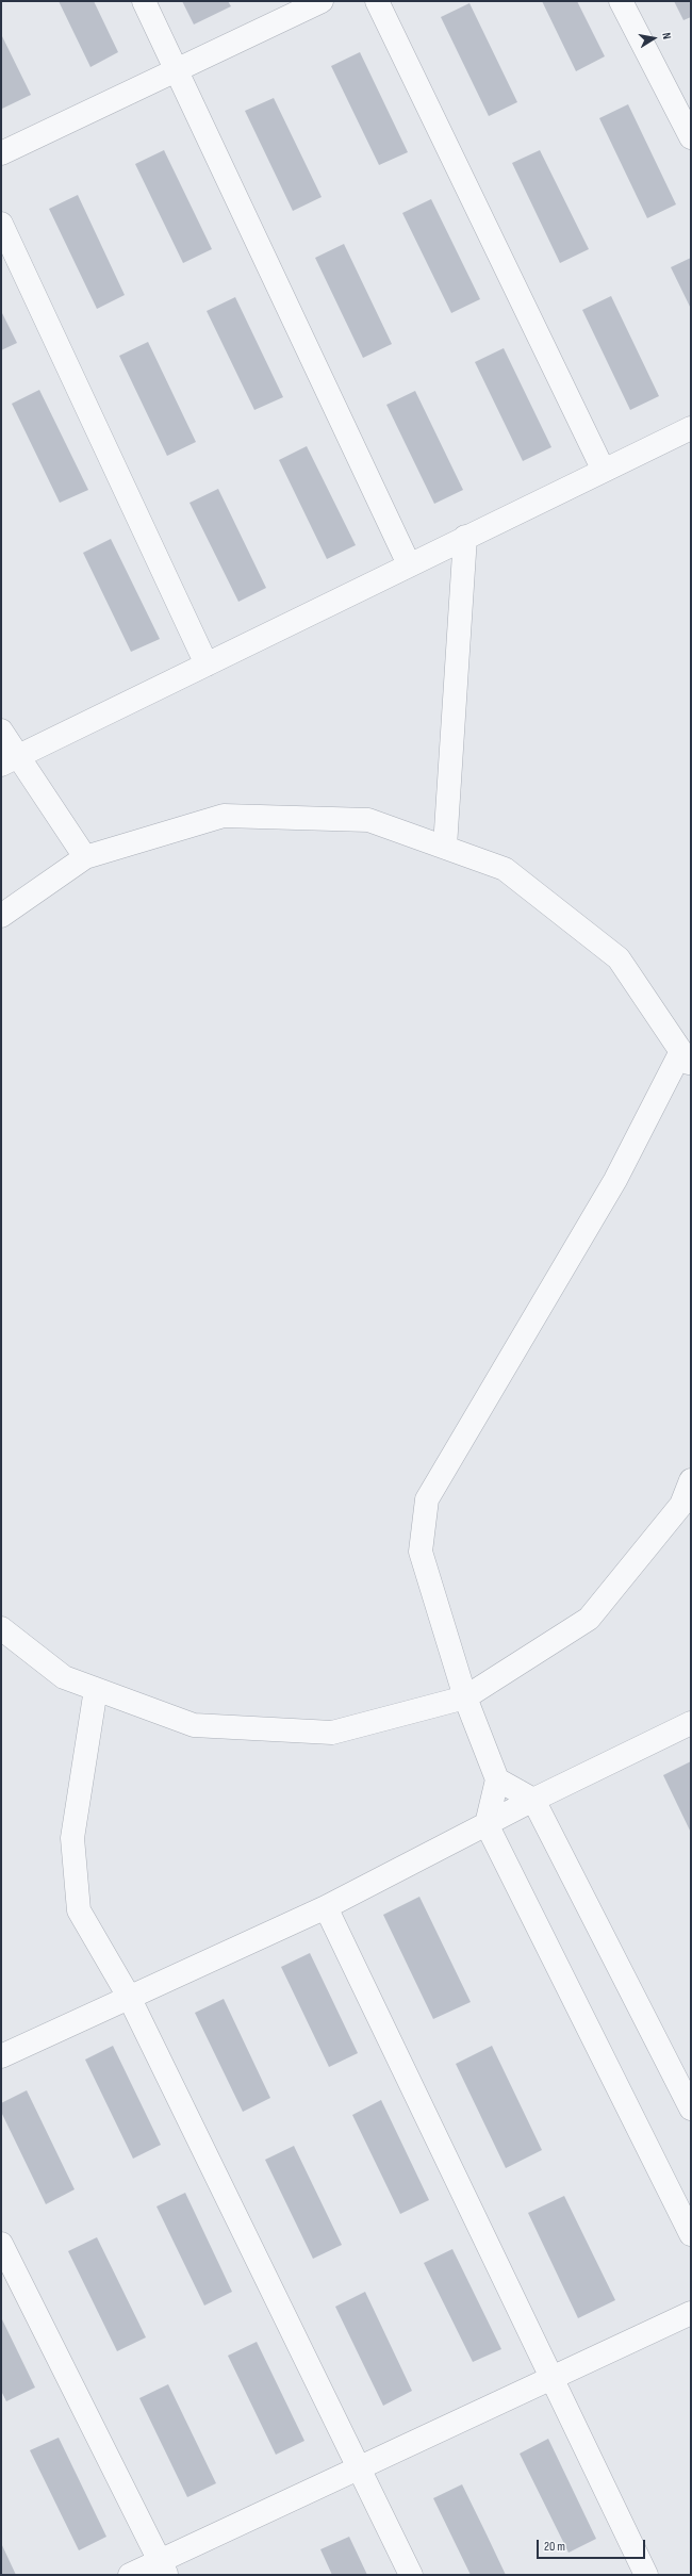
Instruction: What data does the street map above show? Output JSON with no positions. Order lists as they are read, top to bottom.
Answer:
{
  "scale_bar": "20 m",
  "north": "right"
}
